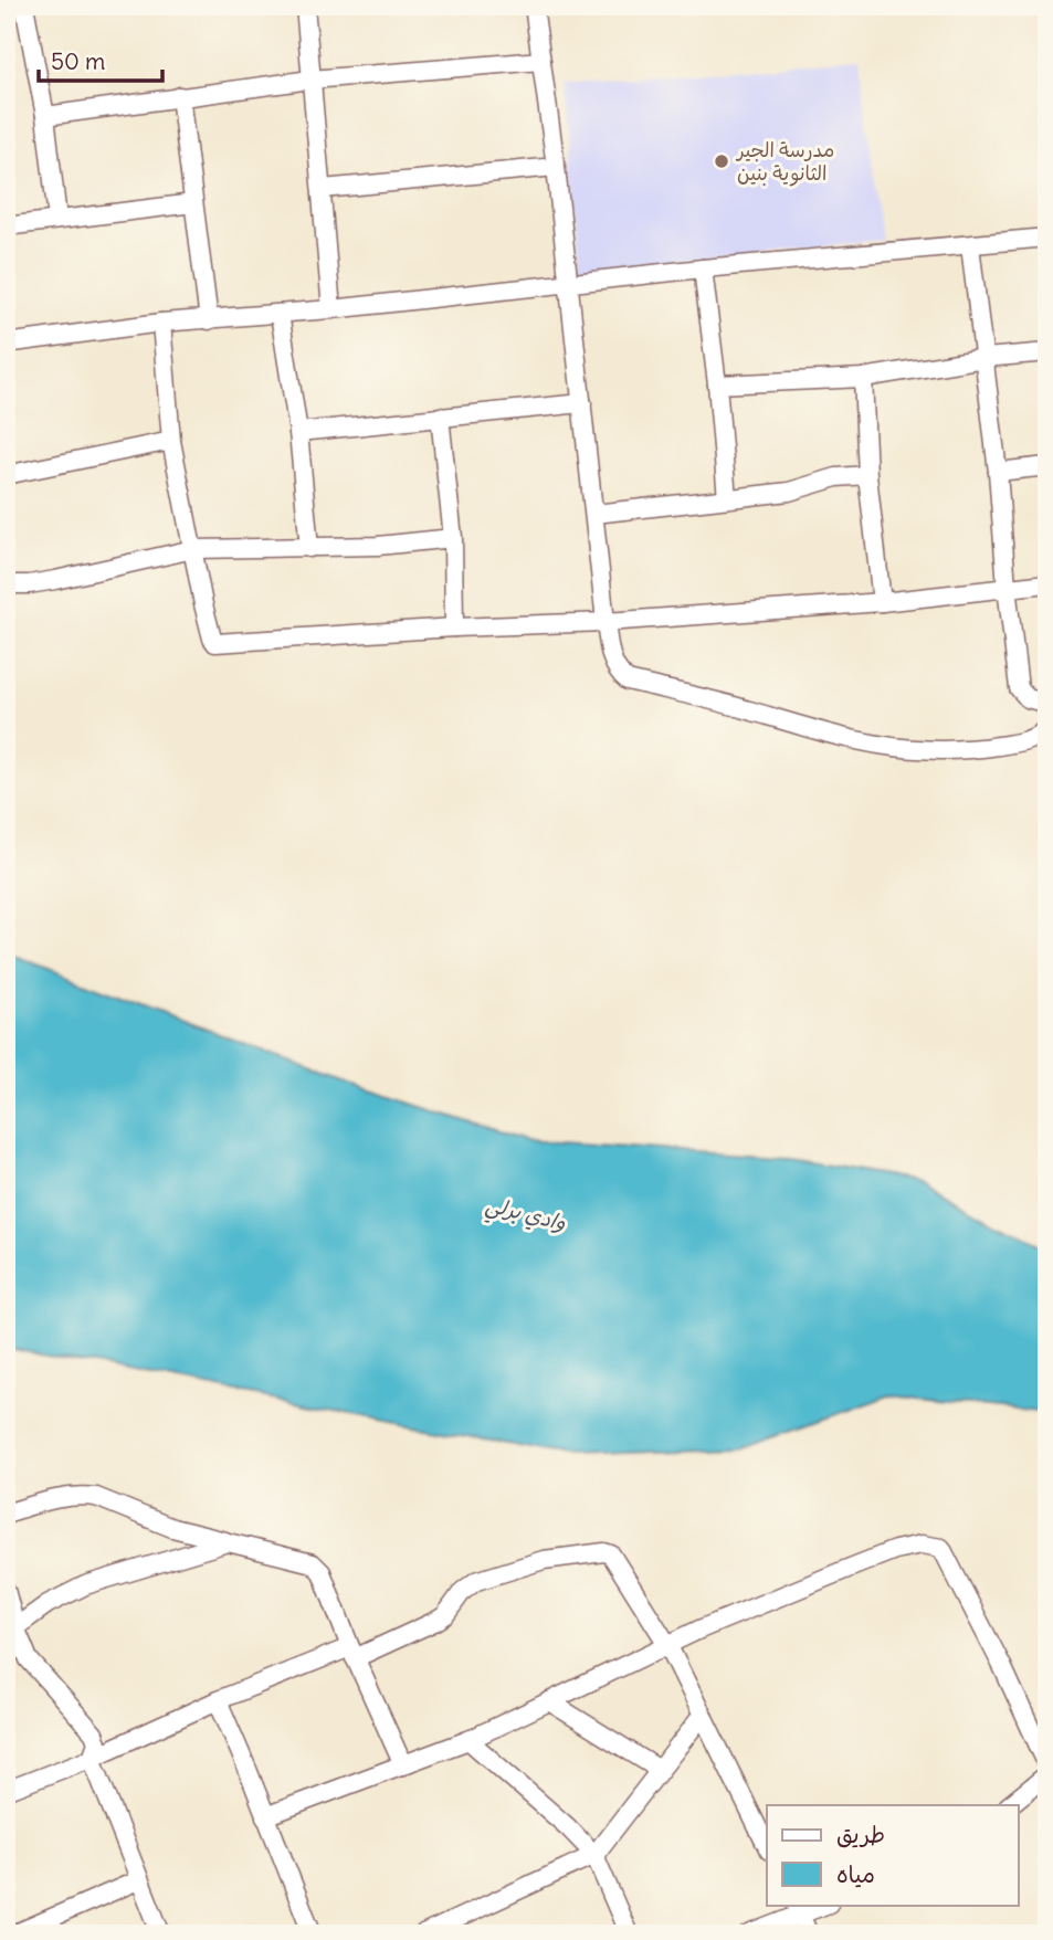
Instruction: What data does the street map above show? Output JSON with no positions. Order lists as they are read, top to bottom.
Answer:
{
  "water": ["وادي برلي"],
  "places": ["مدرسة الجير الثانوية بنين"],
  "legend": ["طريق", "مياه"],
  "scale_bar": "50 m"
}
